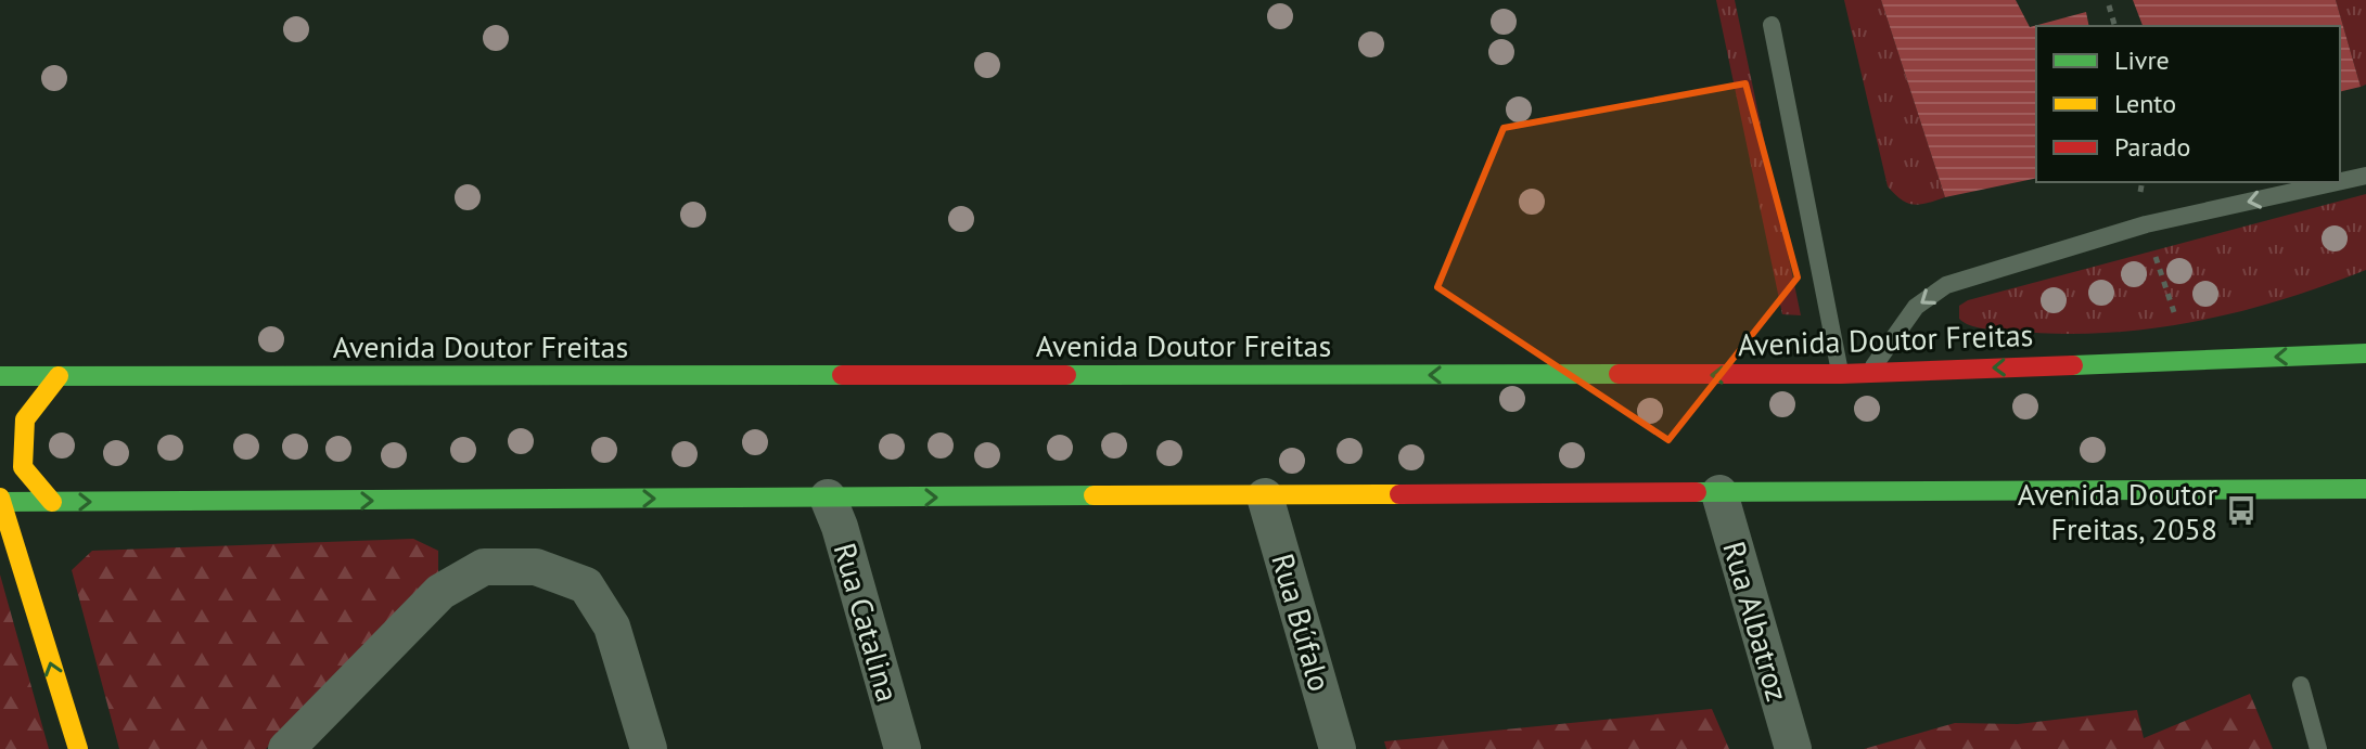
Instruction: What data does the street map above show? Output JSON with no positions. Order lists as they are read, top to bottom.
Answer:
{
  "streets": {
    "main road": ["Avenida Doutor Freitas"],
    "street": ["Rua Albatroz", "Rua Catalina", "Rua Búfalo"]
  },
  "places": {
    "bus stop": ["Avenida Doutor Freitas, 2058"]
  },
  "legend": ["Livre", "Lento", "Parado"]
}
